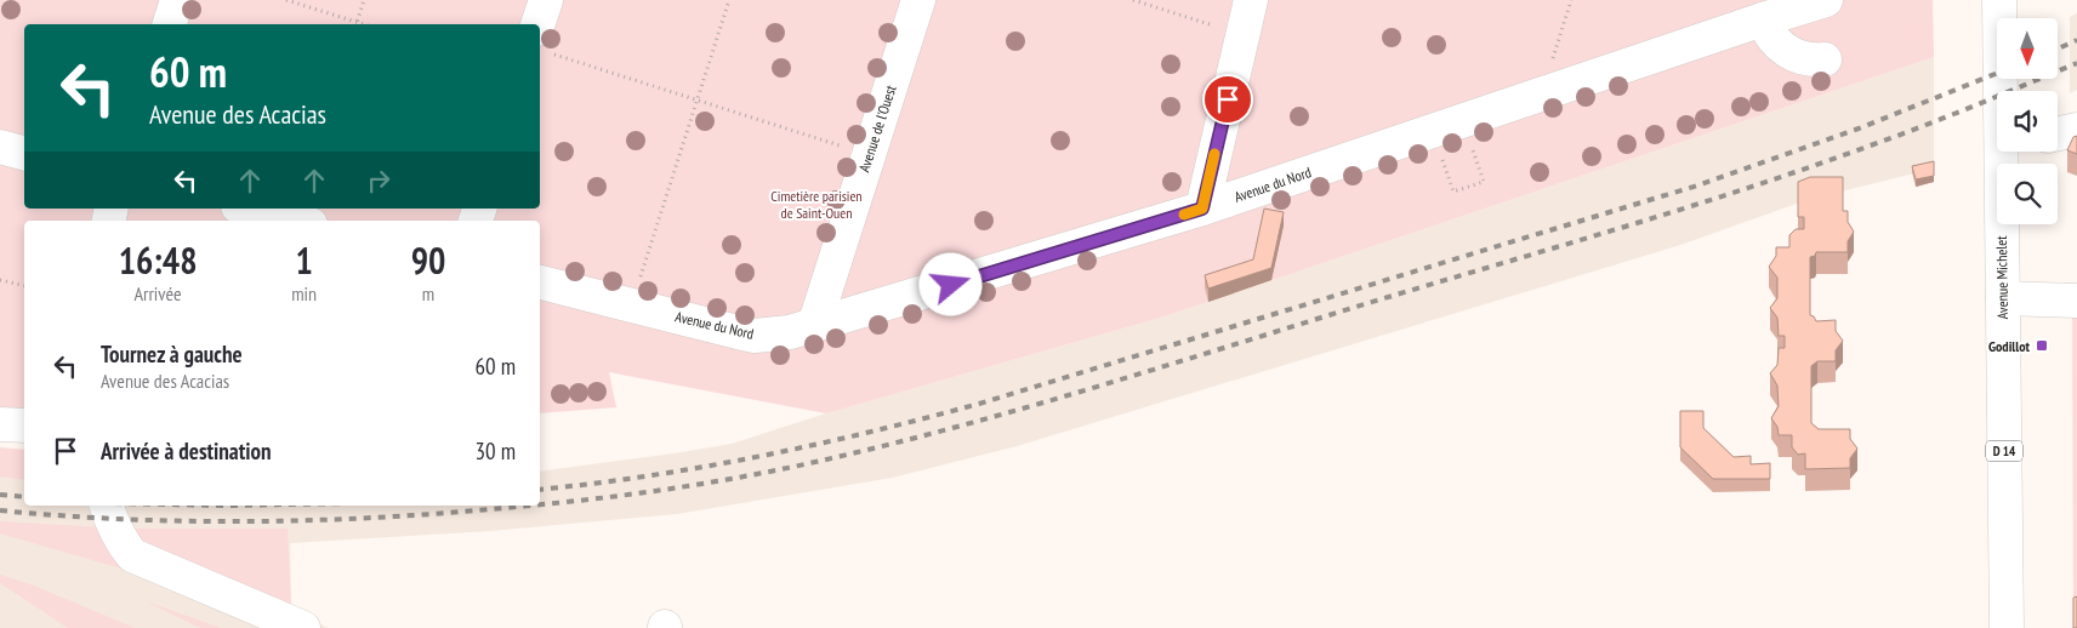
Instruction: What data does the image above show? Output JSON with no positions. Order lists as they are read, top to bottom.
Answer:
{
  "streets": {
    "main road": [
      "Avenue de l'Ouest",
      "Avenue du Nord",
      "Avenue Michelet",
      "D 14"
    ]
  },
  "crossings": [
    ["Avenue de l'Ouest", "Avenue du Nord"]
  ],
  "parks": ["Cimetière parisien de Saint-Ouen"],
  "places": {
    "transit": ["Godillot"]
  },
  "north": "bottom",
  "page": {
    "turn": ["60 m", "Avenue des Acacias"],
    "eta": [
      "16:48",
      "Arrivée",
      "1",
      "min",
      "90",
      "m"
    ],
    "list": [
      {
        "name": "Tournez à gauche",
        "note": "Avenue des Acacias",
        "value": "60 m"
      },
      {
        "name": "Arrivée à destination",
        "value": "30 m"
      }
    ]
  }
}
